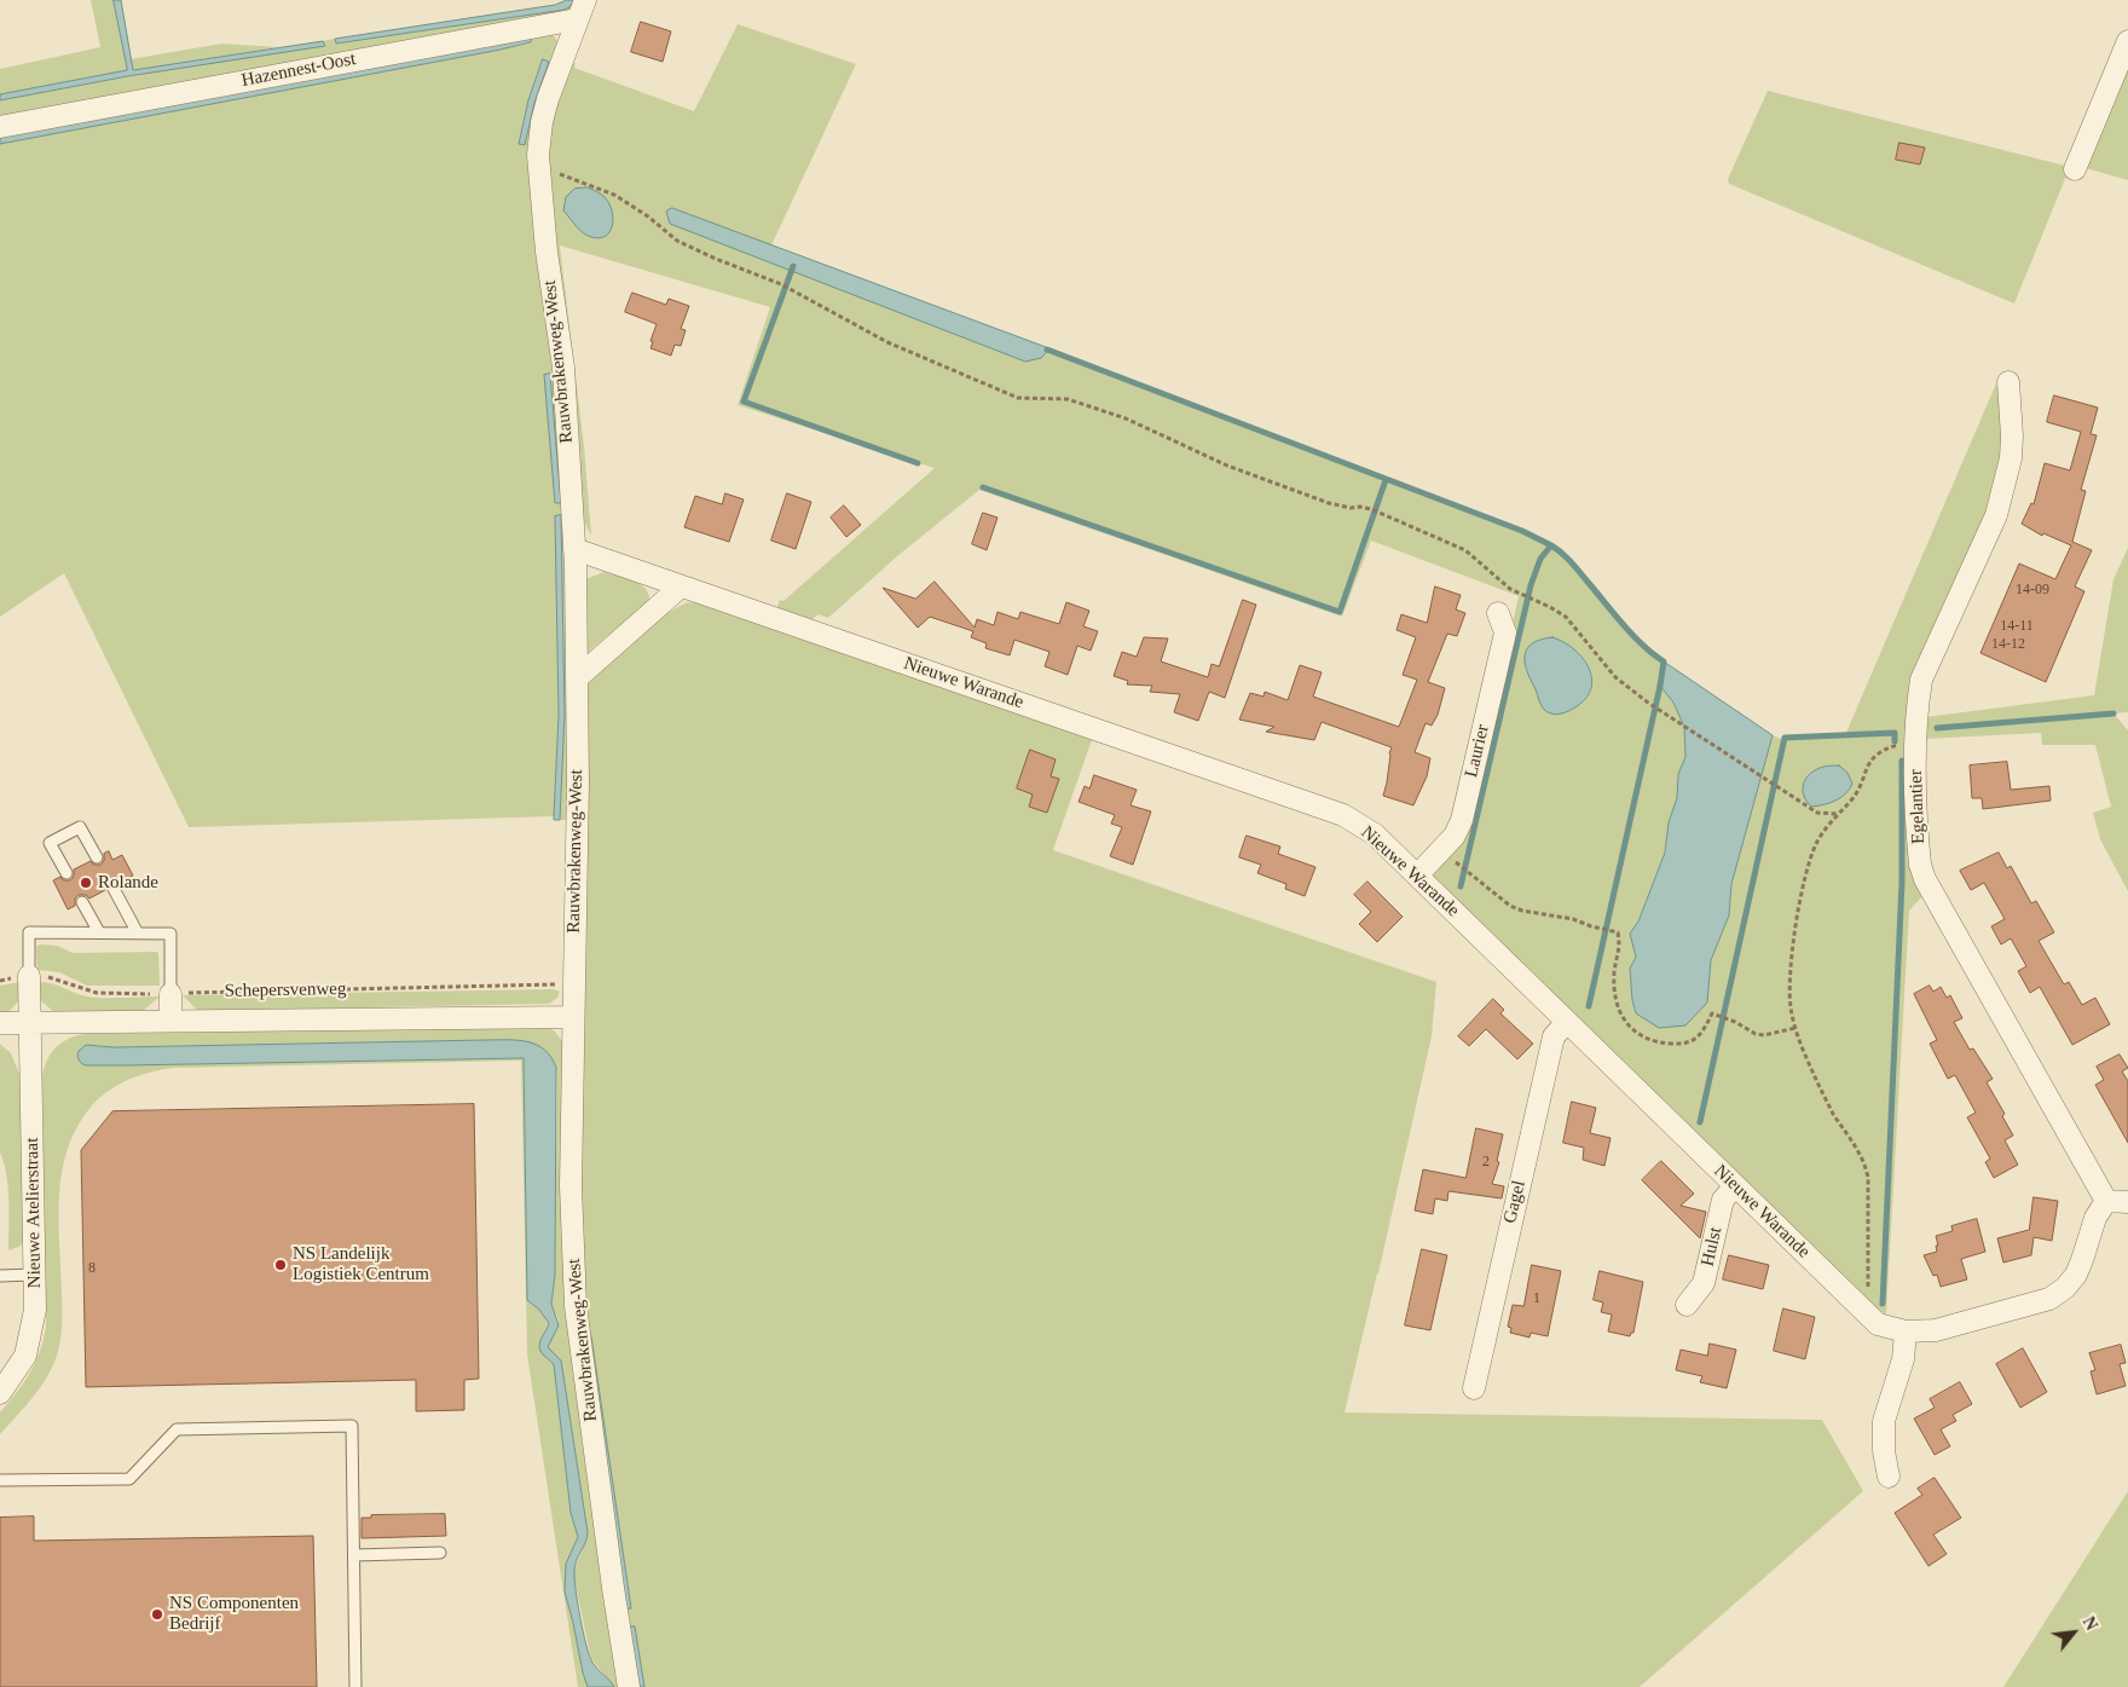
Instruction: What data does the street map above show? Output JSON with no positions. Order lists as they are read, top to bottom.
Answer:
{
  "streets": {
    "street": [
      "Hazennest-Oost",
      "Rauwbrakenweg-West",
      "Nieuwe Warande",
      "Laurier",
      "Egelantier",
      "Schepersvenweg",
      "Gagel",
      "Nieuwe Atelierstraat",
      "Hulst"
    ]
  },
  "crossings": [
    ["Hazennest-Oost", "Rauwbrakenweg-West"],
    ["Rauwbrakenweg-West", "Nieuwe Warande"],
    ["Rauwbrakenweg-West", "Schepersvenweg"],
    ["Nieuwe Warande", "Laurier"],
    ["Nieuwe Warande", "Egelantier"],
    ["Nieuwe Warande", "Gagel"],
    ["Nieuwe Warande", "Hulst"],
    ["Schepersvenweg", "Nieuwe Atelierstraat"]
  ],
  "places": ["Rolande", "NS Landelijk Logistiek Centrum", "NS Componenten Bedrijf"],
  "house_numbers": [
    "14-09",
    "14-11",
    "14-12",
    "2",
    "8",
    "1"
  ],
  "north": "top right"
}
